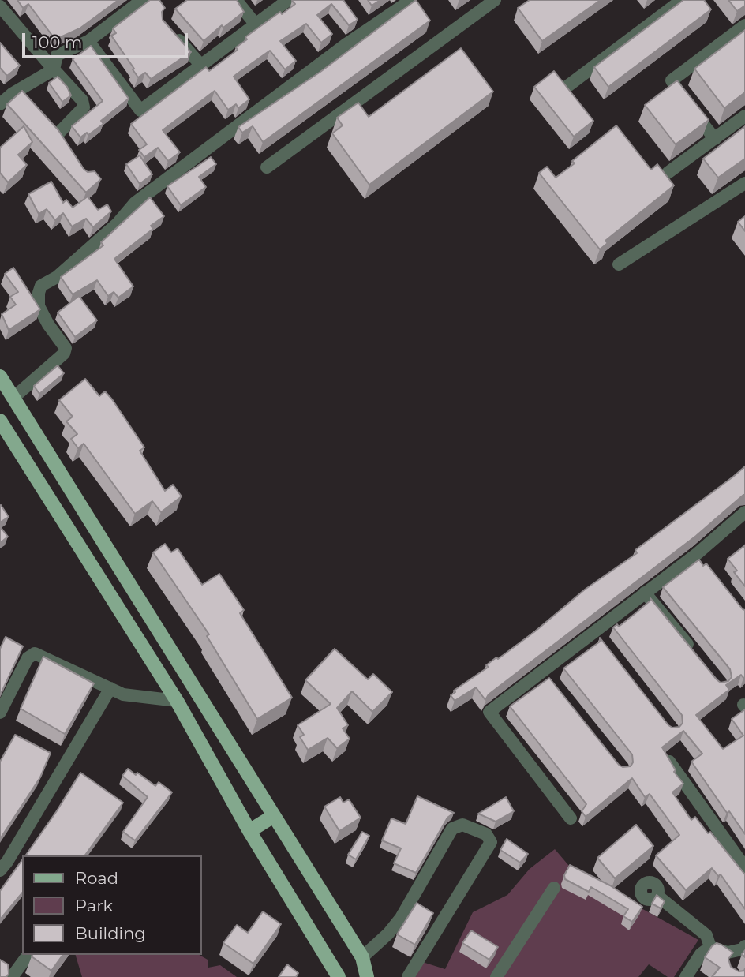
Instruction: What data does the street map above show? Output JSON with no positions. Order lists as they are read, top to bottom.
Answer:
{
  "legend": ["Road", "Park", "Building"],
  "scale_bar": "100 m"
}
